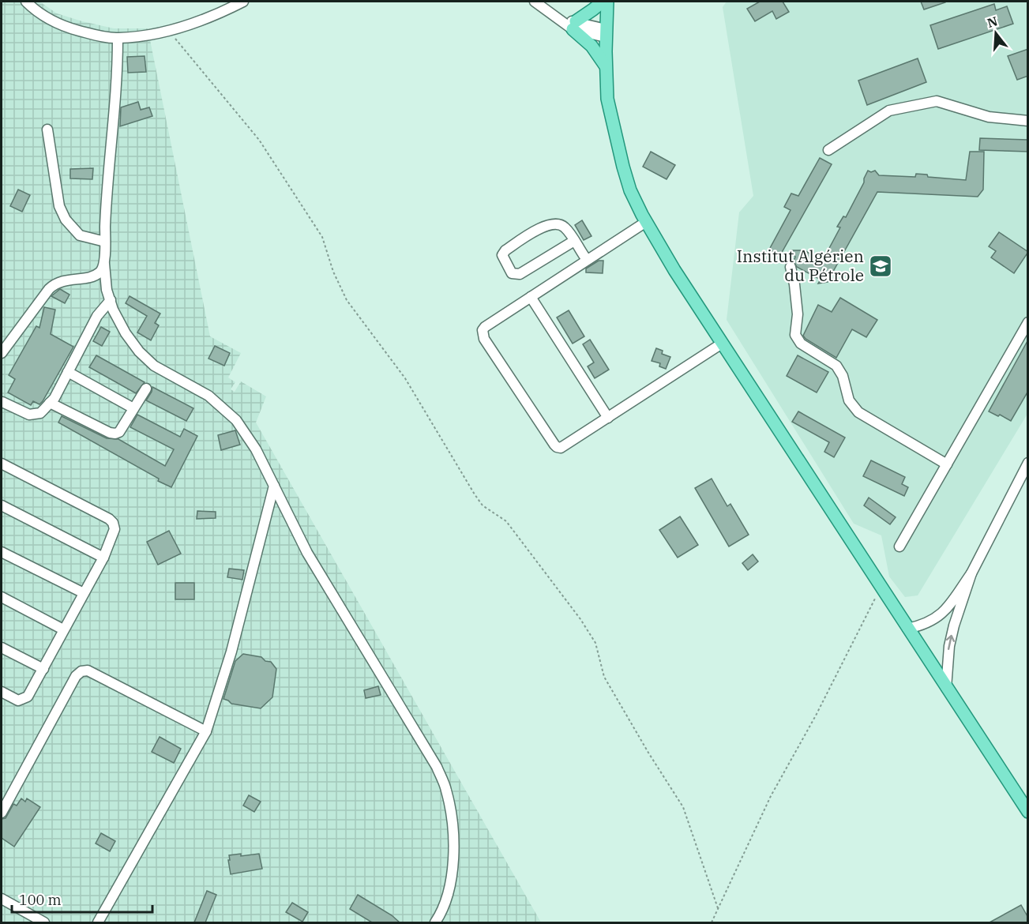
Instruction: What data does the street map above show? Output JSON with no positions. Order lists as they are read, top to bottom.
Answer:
{
  "places": {
    "school or university": ["Institut Algérien du Pétrole"]
  },
  "scale_bar": "100 m",
  "north": "top"
}
